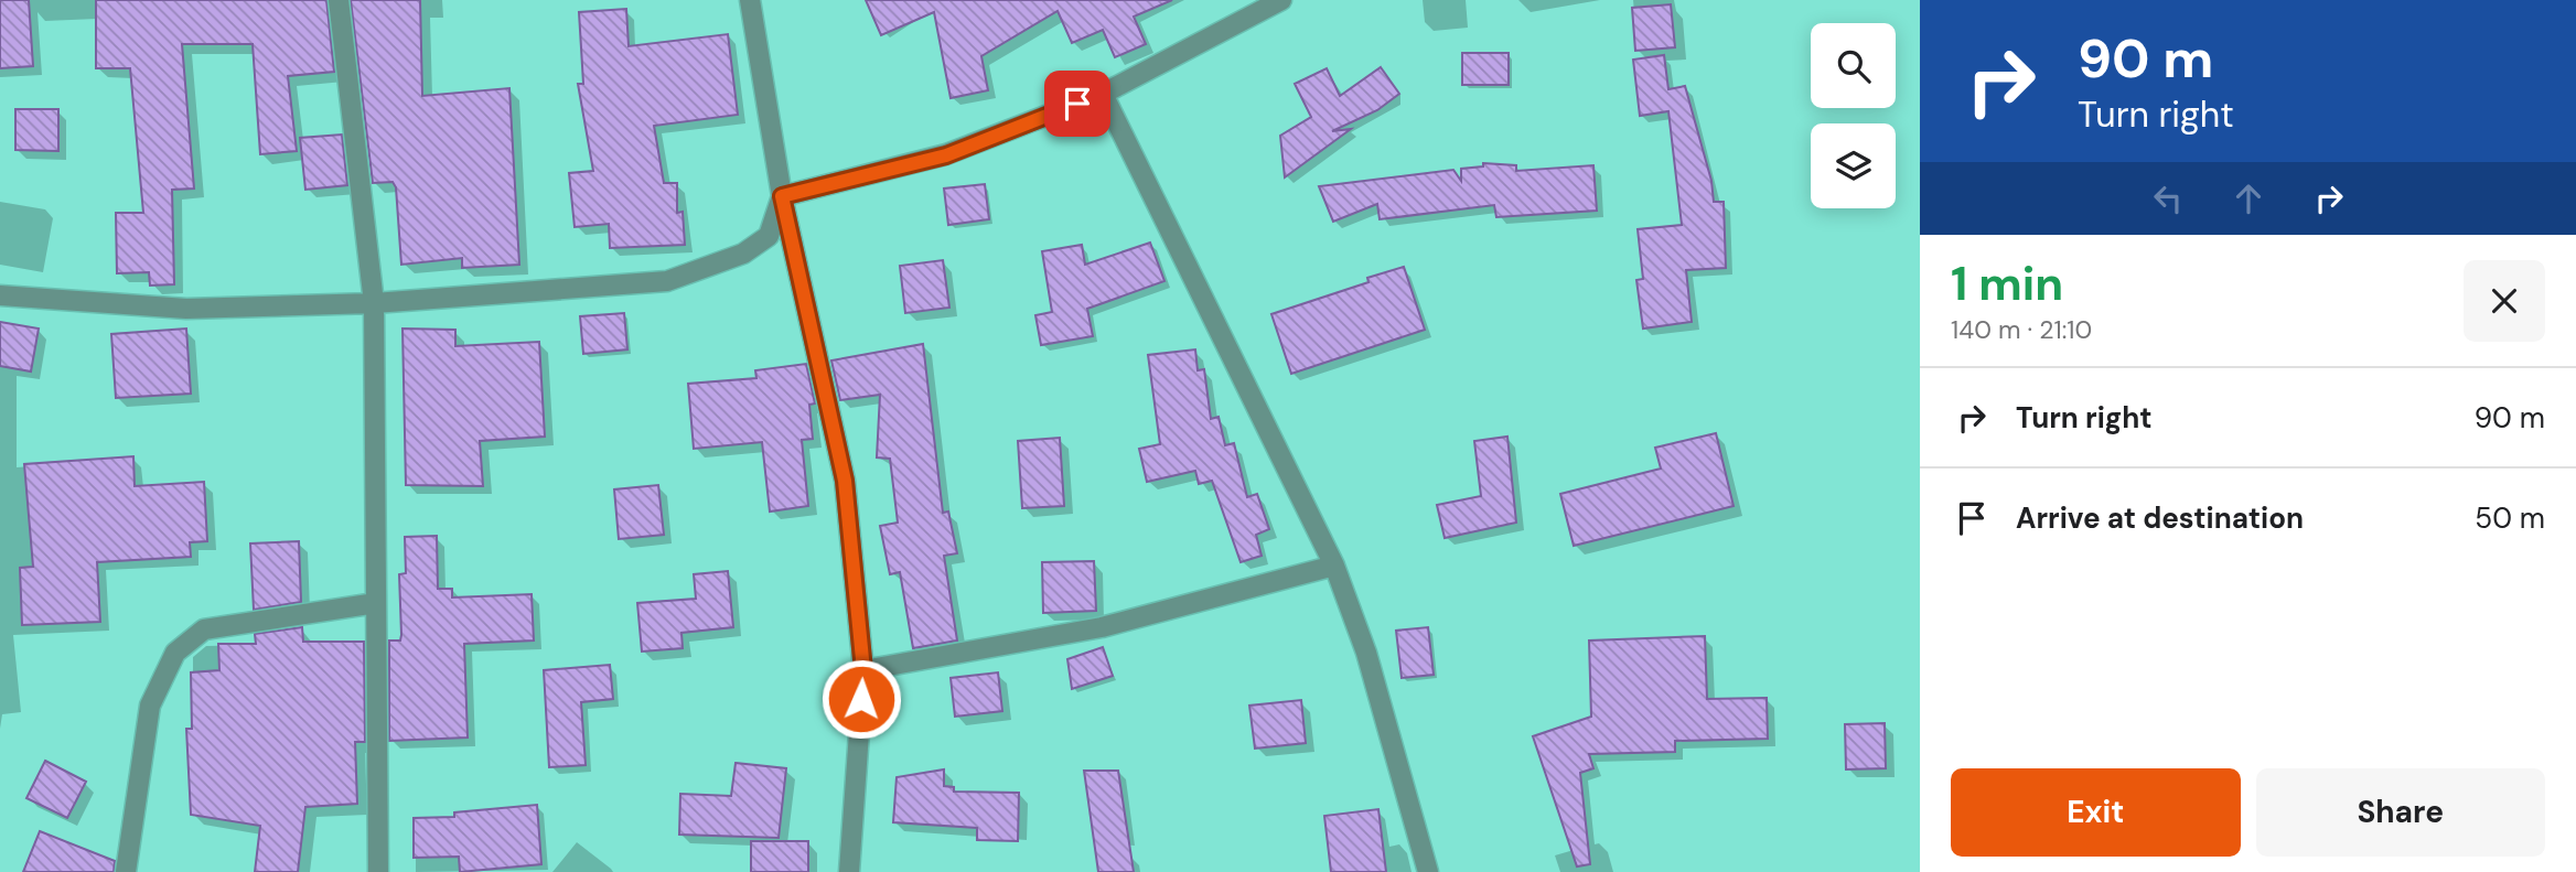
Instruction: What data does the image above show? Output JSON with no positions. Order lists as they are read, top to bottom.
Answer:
{
  "page": {
    "turn": ["90 m", "Turn right"],
    "heading": ["1 min", "140 m · 21:10"],
    "list": [
      {
        "name": "Turn right",
        "value": "90 m"
      },
      {
        "name": "Arrive at destination",
        "value": "50 m"
      }
    ],
    "buttons": ["Exit", "Share"]
  }
}
